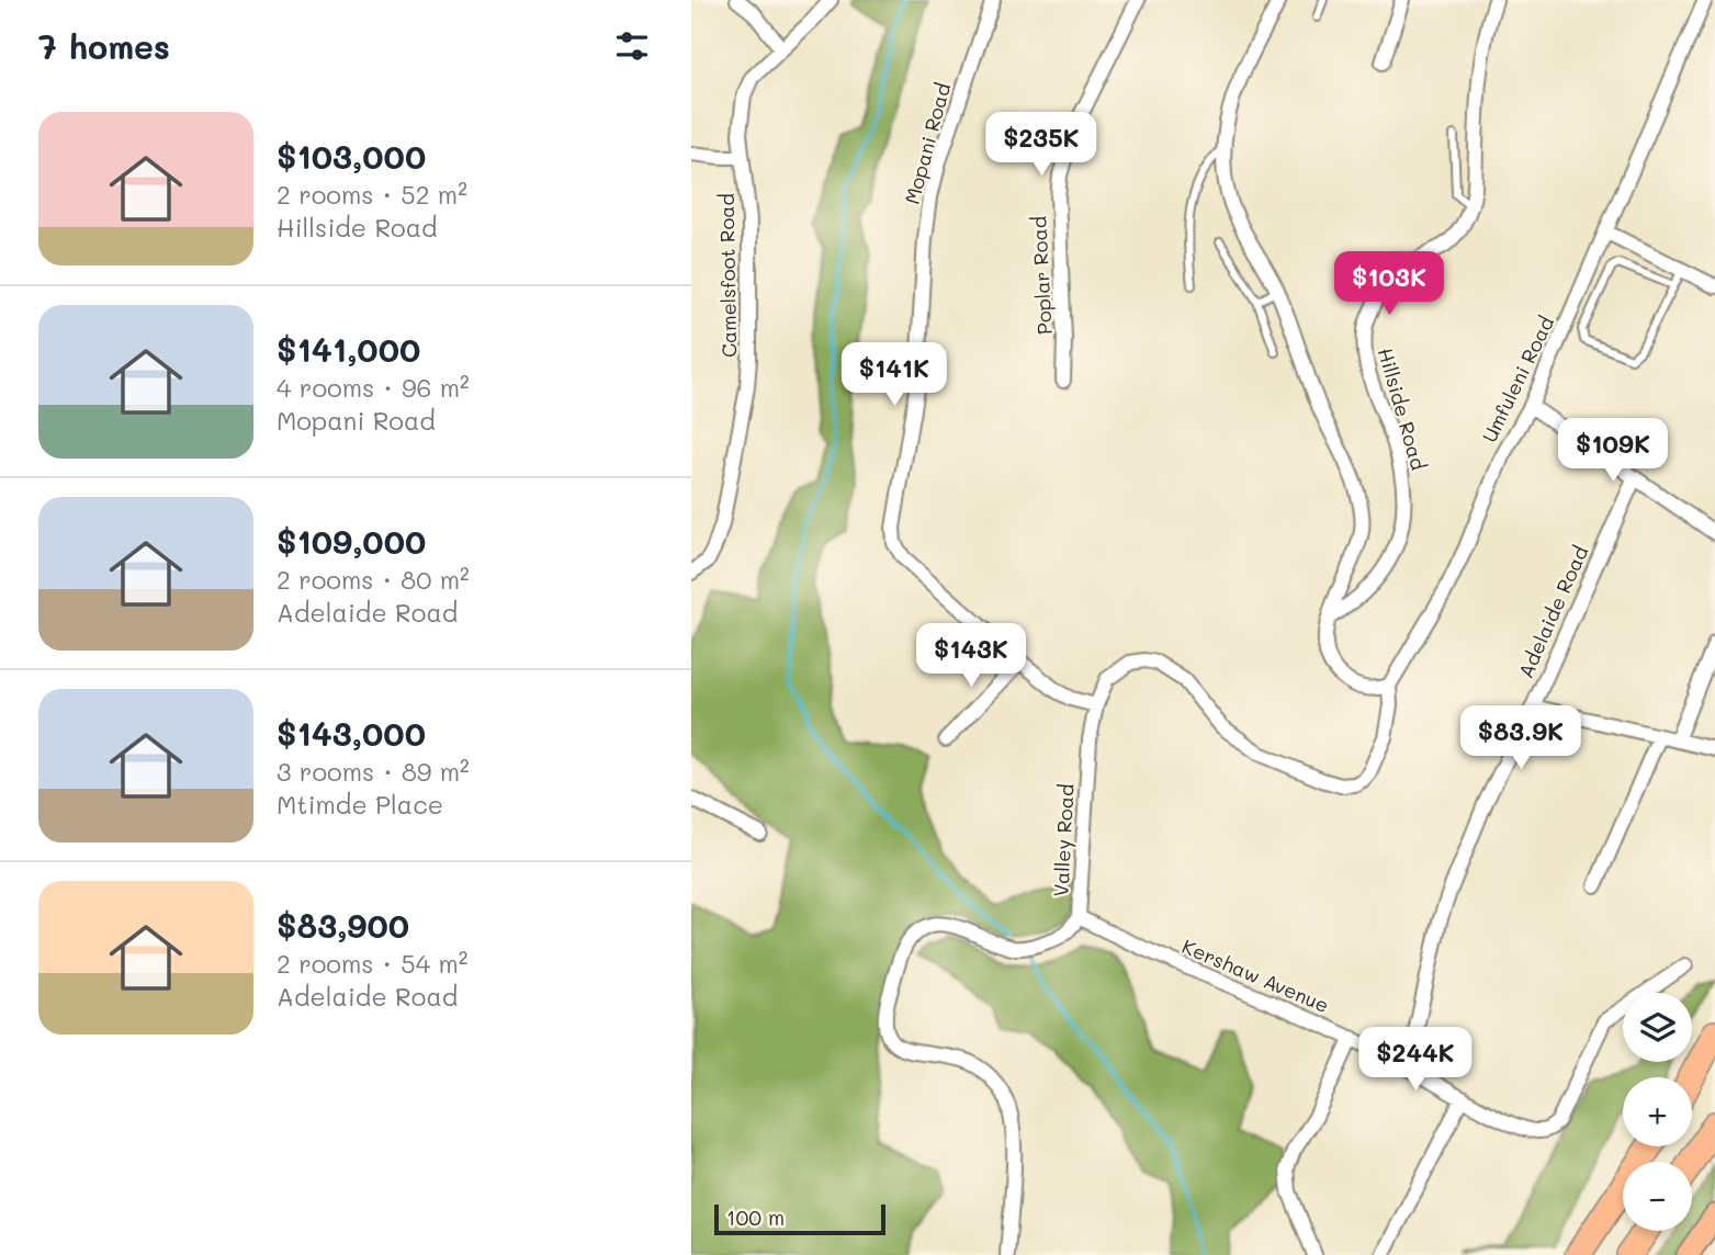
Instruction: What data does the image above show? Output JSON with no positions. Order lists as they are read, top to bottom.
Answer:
{
  "streets": {
    "street": [
      "Mopani Road",
      "Camelsfoot Road",
      "Poplar Road",
      "Umfuleni Road",
      "Hillside Road",
      "Adelaide Road",
      "Valley Road",
      "Kershaw Avenue"
    ]
  },
  "crossings": [
    ["Mopani Road", "Valley Road"],
    ["Umfuleni Road", "Valley Road"],
    ["Adelaide Road", "Kershaw Avenue"],
    ["Valley Road", "Kershaw Avenue"]
  ],
  "scale_bar": "100 m",
  "page": {
    "heading": "7 homes",
    "list": [
      {
        "name": "$103,000",
        "note": "2 rooms · 52 m² · Hillside Road"
      },
      {
        "name": "$141,000",
        "note": "4 rooms · 96 m² · Mopani Road"
      },
      {
        "name": "$109,000",
        "note": "2 rooms · 80 m² · Adelaide Road"
      },
      {
        "name": "$143,000",
        "note": "3 rooms · 89 m² · Mtimde Place"
      },
      {
        "name": "$83,900",
        "note": "2 rooms · 54 m² · Adelaide Road"
      }
    ],
    "price": [
      "$235K",
      "$103K",
      "$141K",
      "$109K",
      "$143K",
      "$83.9K",
      "$244K"
    ],
    "map_buttons": ["+", "−"],
    "scale": "100 m"
  }
}
